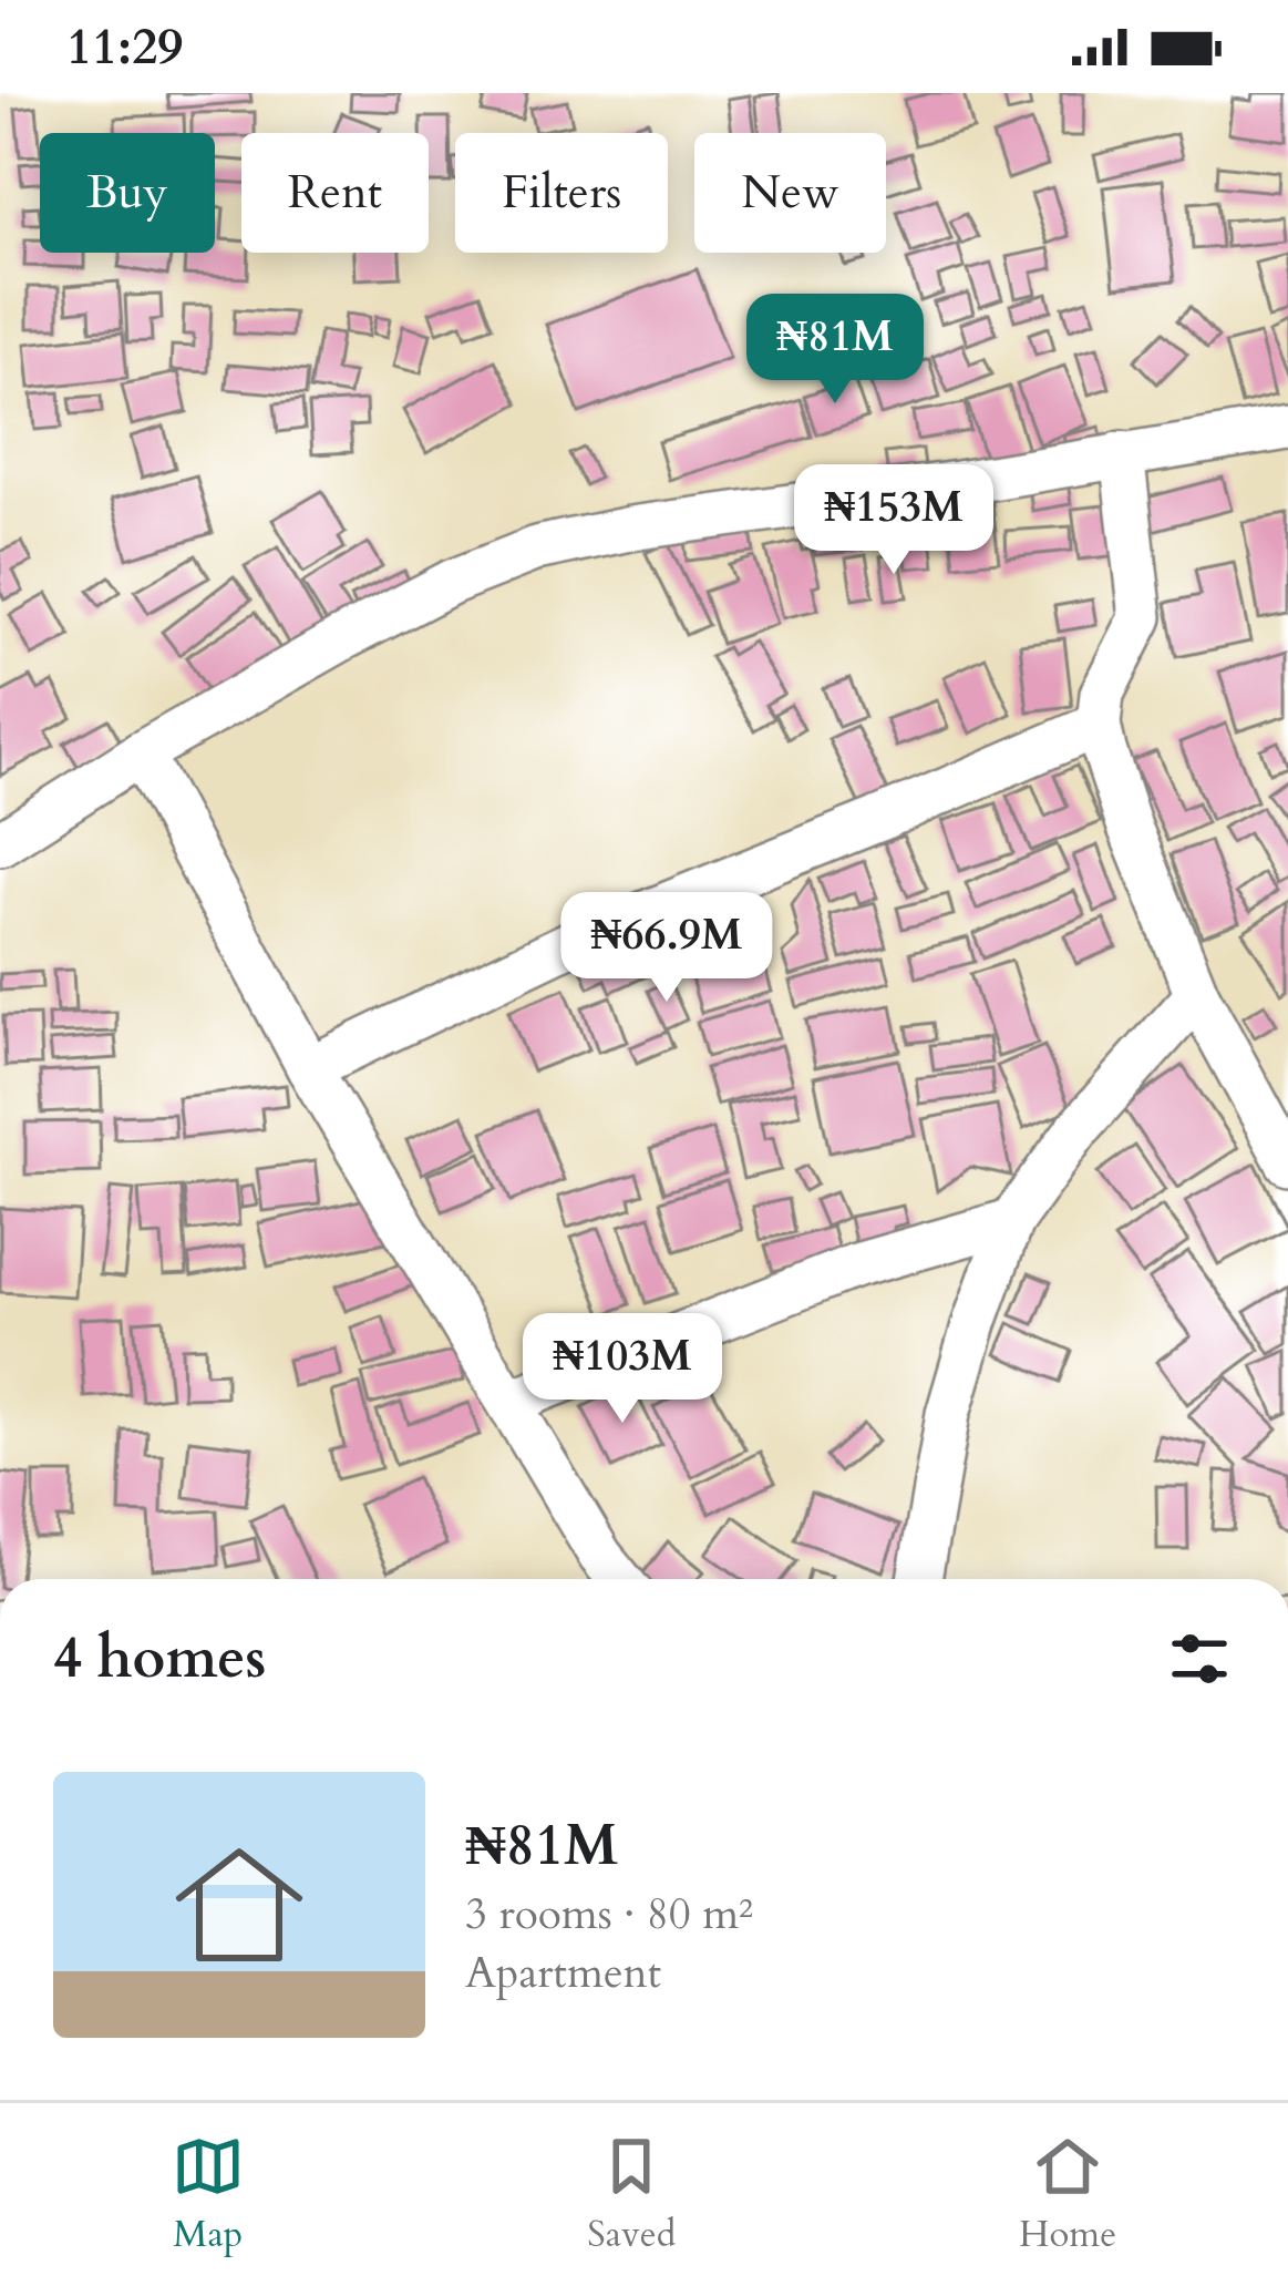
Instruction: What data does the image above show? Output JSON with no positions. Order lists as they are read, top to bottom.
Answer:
{
  "page": {
    "status": "11:29",
    "chip": [
      "Buy",
      "Rent",
      "Filters",
      "New"
    ],
    "price": [
      "₦81M",
      "₦153M",
      "₦66.9M",
      "₦103M"
    ],
    "heading": "4 homes",
    "list": [
      {
        "name": "₦81M",
        "note": "3 rooms · 80 m² · Apartment"
      }
    ],
    "tabs": ["Map", "Saved", "Home"]
  }
}
